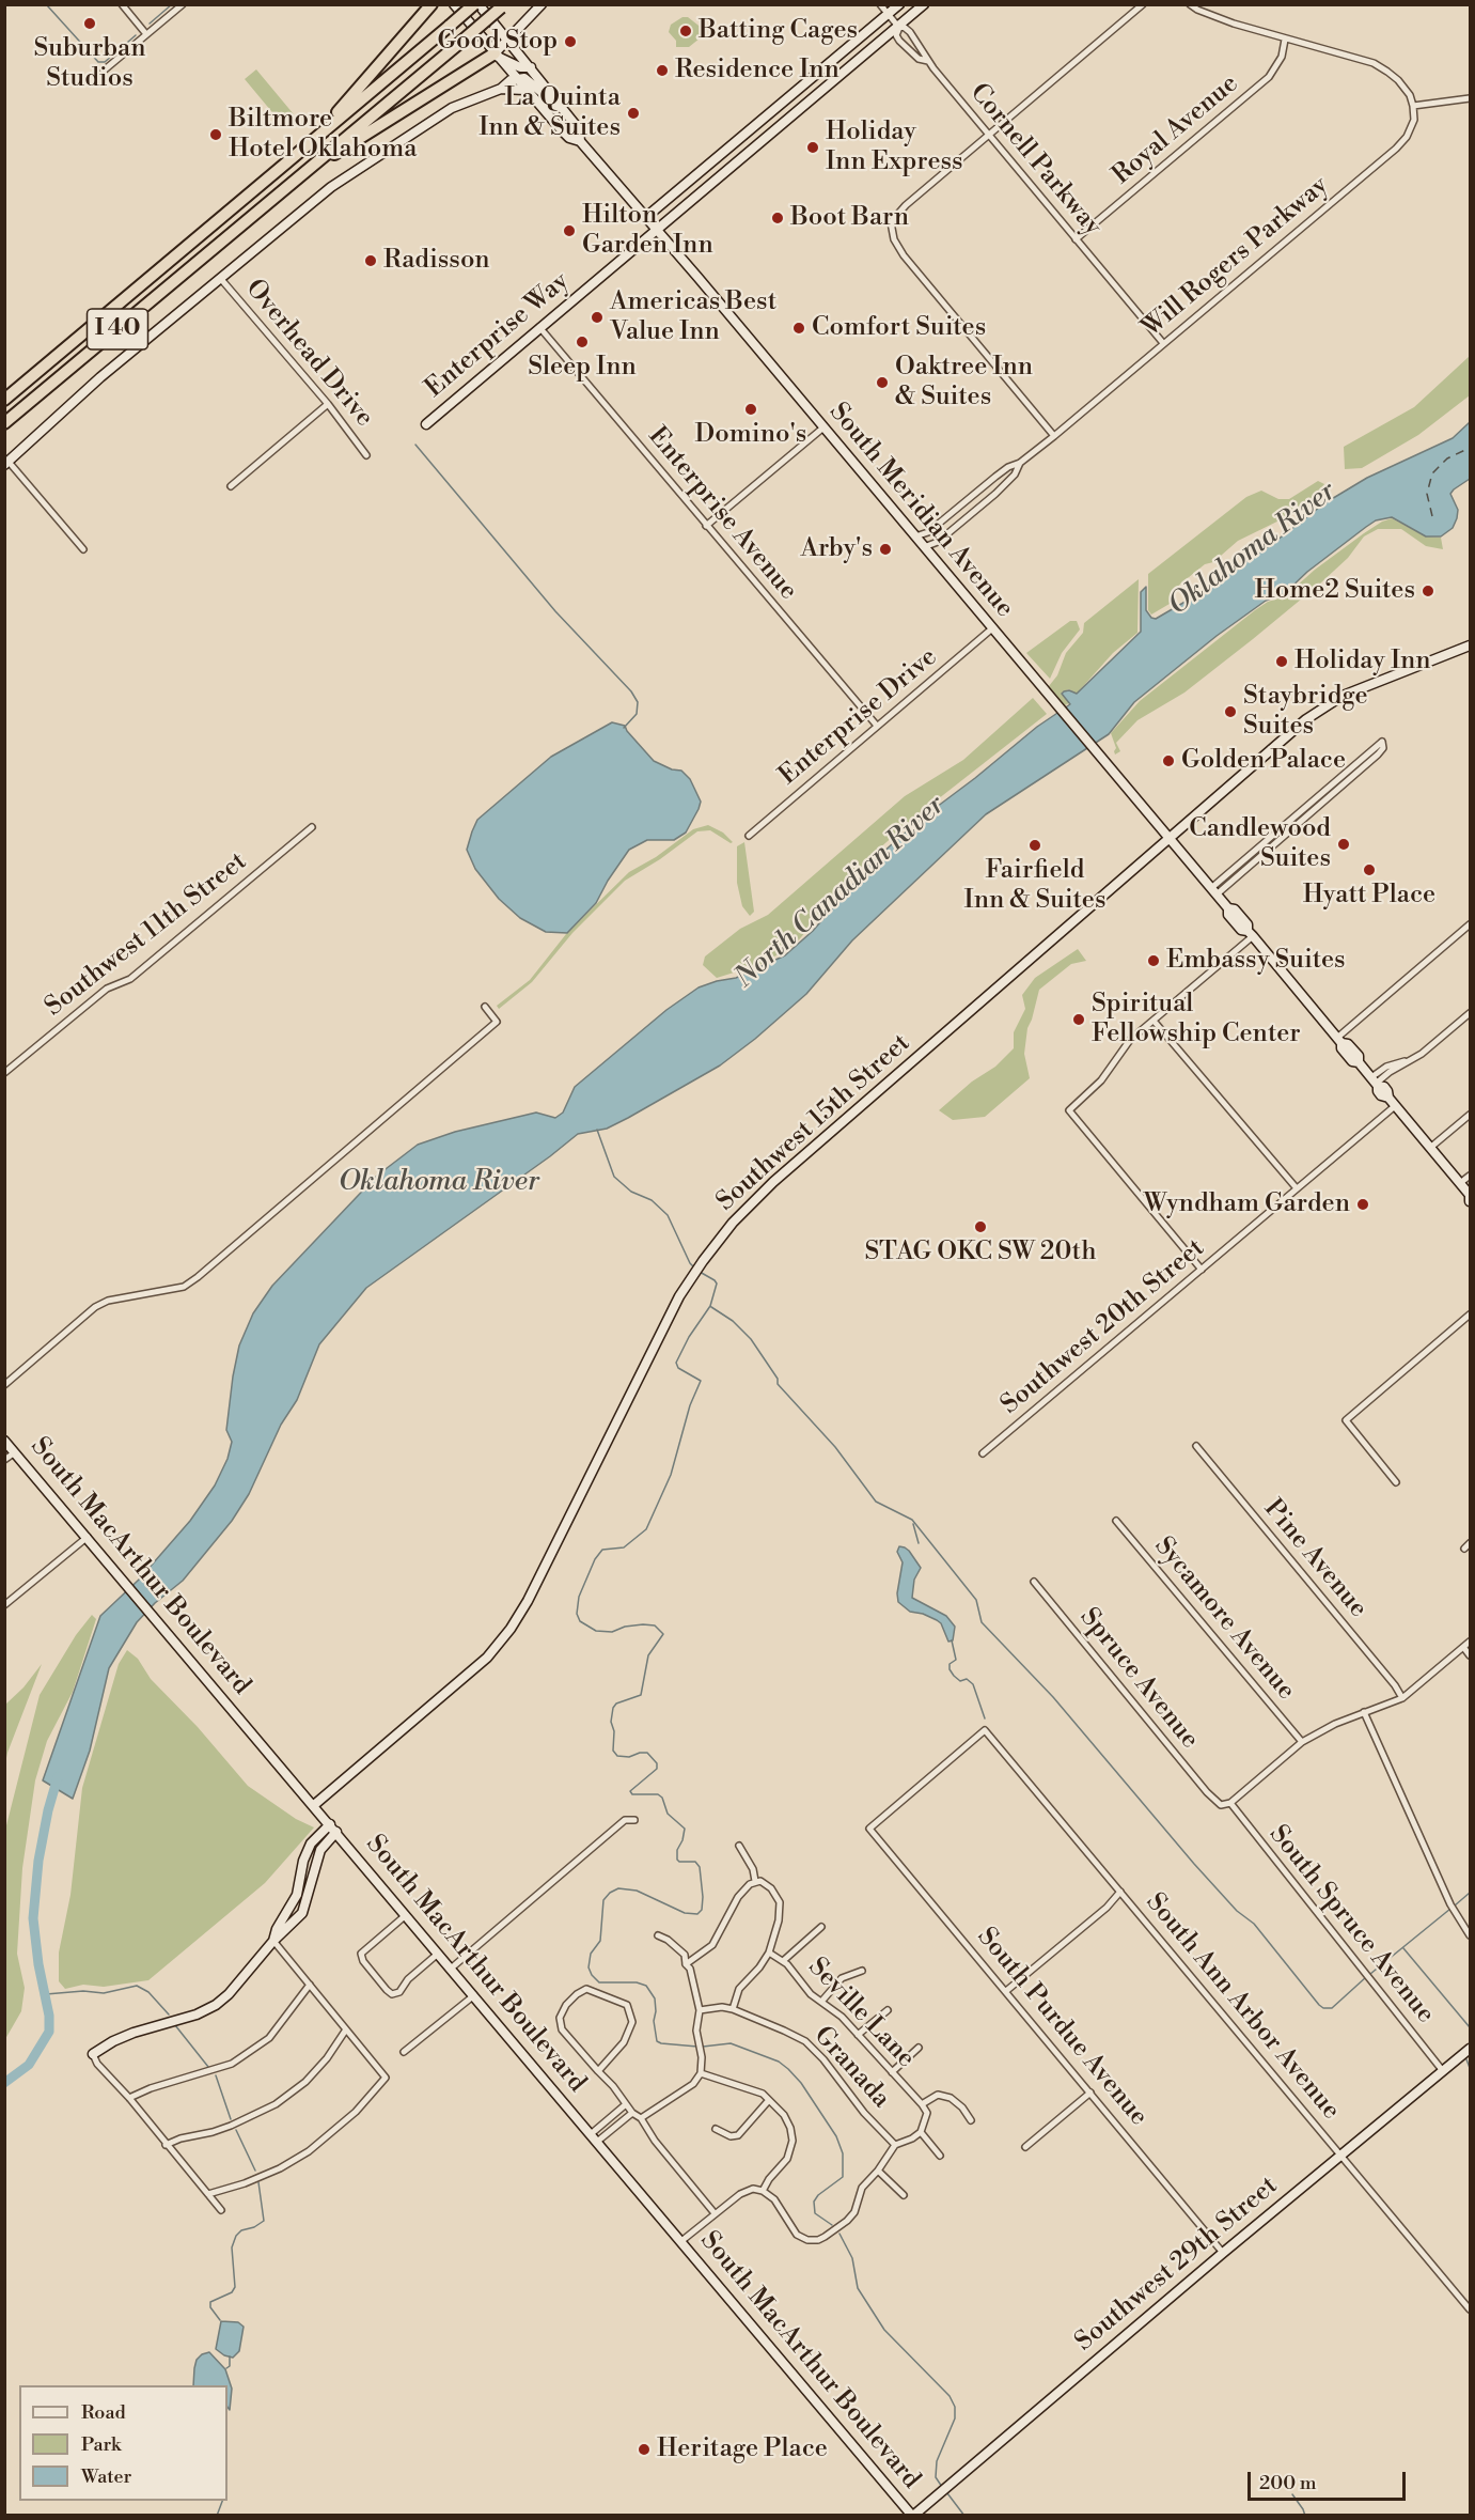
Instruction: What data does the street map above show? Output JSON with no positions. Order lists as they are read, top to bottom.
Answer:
{
  "streets": {
    "highway": ["I 40"],
    "main road": [
      "Enterprise Way",
      "South Meridian Avenue",
      "Southwest 15th Street",
      "South MacArthur Boulevard",
      "Southwest 29th Street"
    ],
    "street": [
      "Royal Avenue",
      "Cornell Parkway",
      "Will Rogers Parkway",
      "Overhead Drive",
      "Enterprise Avenue",
      "Enterprise Drive",
      "Southwest 11th Street",
      "Southwest 20th Street",
      "Pine Avenue",
      "Sycamore Avenue",
      "Spruce Avenue",
      "South Spruce Avenue",
      "South Ann Arbor Avenue",
      "Seville Lane",
      "South Purdue Avenue",
      "Granada"
    ]
  },
  "crossings": [
    ["Royal Avenue", "Cornell Parkway"],
    ["Cornell Parkway", "Will Rogers Parkway"],
    ["Cornell Parkway", "Enterprise Way"],
    ["Will Rogers Parkway", "South Meridian Avenue"],
    ["I 40", "South Meridian Avenue"],
    ["Enterprise Way", "South Meridian Avenue"],
    ["Enterprise Way", "Enterprise Avenue"],
    ["South Meridian Avenue", "Enterprise Drive"],
    ["South Meridian Avenue", "Southwest 15th Street"],
    ["South Meridian Avenue", "Southwest 20th Street"],
    ["Enterprise Avenue", "Enterprise Drive"],
    ["Southwest 15th Street", "South MacArthur Boulevard"],
    ["South MacArthur Boulevard", "Southwest 29th Street"],
    ["Spruce Avenue", "South Spruce Avenue"],
    ["South Spruce Avenue", "Southwest 29th Street"],
    ["South Ann Arbor Avenue", "South Purdue Avenue"],
    ["South Ann Arbor Avenue", "Southwest 29th Street"],
    ["Seville Lane", "Granada"],
    ["South Purdue Avenue", "Southwest 29th Street"]
  ],
  "water": ["Oklahoma River", "North Canadian River"],
  "places": [
    "Suburban Studios",
    "Batting Cages",
    "Good Stop",
    "Residence Inn",
    "La Quinta Inn & Suites",
    "Biltmore Hotel Oklahoma",
    "Holiday Inn Express",
    "Boot Barn",
    "Hilton Garden Inn",
    "Radisson",
    "Americas Best Value Inn",
    "Comfort Suites",
    "Sleep Inn",
    "Oaktree Inn & Suites",
    "Domino's",
    "Arby's",
    "Home2 Suites",
    "Holiday Inn",
    "Staybridge Suites",
    "Golden Palace",
    "Candlewood Suites",
    "Fairfield Inn & Suites",
    "Hyatt Place",
    "Embassy Suites",
    "Spiritual Fellowship Center",
    "Wyndham Garden",
    "STAG OKC SW 20th",
    "Heritage Place"
  ],
  "legend": ["Road", "Park", "Water"],
  "scale_bar": "200 m"
}
